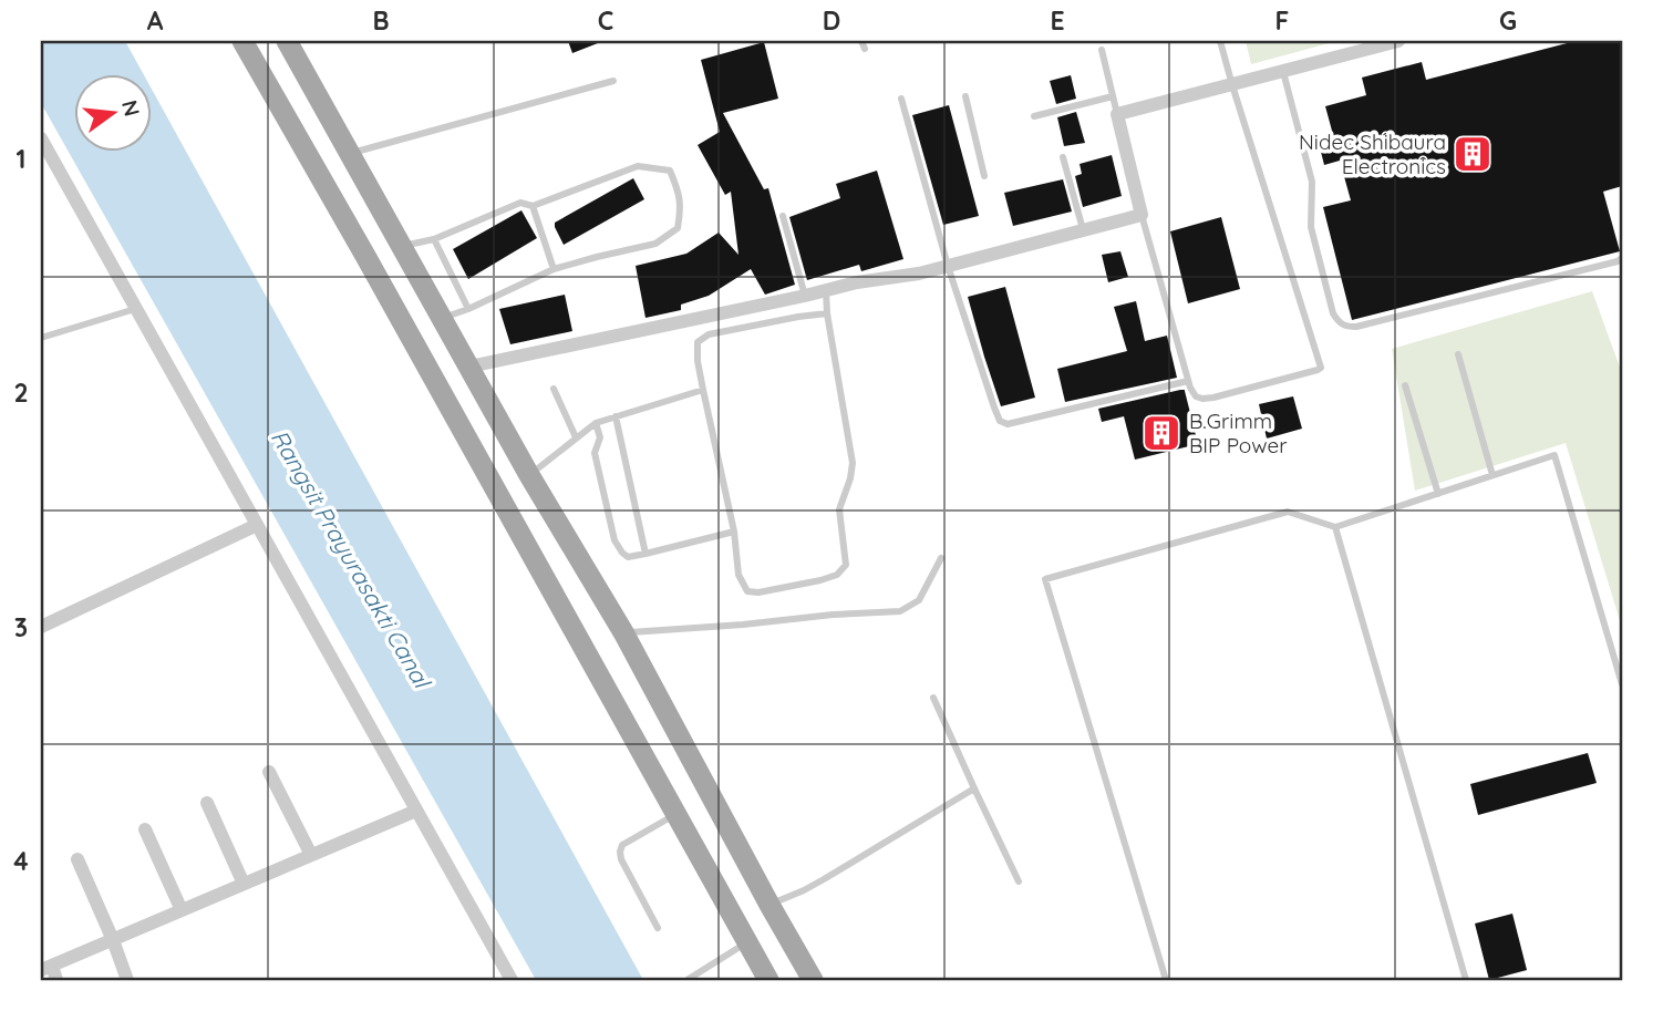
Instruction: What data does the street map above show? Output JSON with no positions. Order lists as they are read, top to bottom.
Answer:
{
  "water": ["Rangsit Prayurasakti Canal"],
  "places": {
    "building": ["Nidec Shibaura Electronics", "B.Grimm BIP Power"]
  },
  "north": "right",
  "grid": {
    "columns": [
      "A",
      "B",
      "C",
      "D",
      "E",
      "F",
      "G"
    ],
    "rows": [
      "1",
      "2",
      "3",
      "4"
    ]
  }
}
